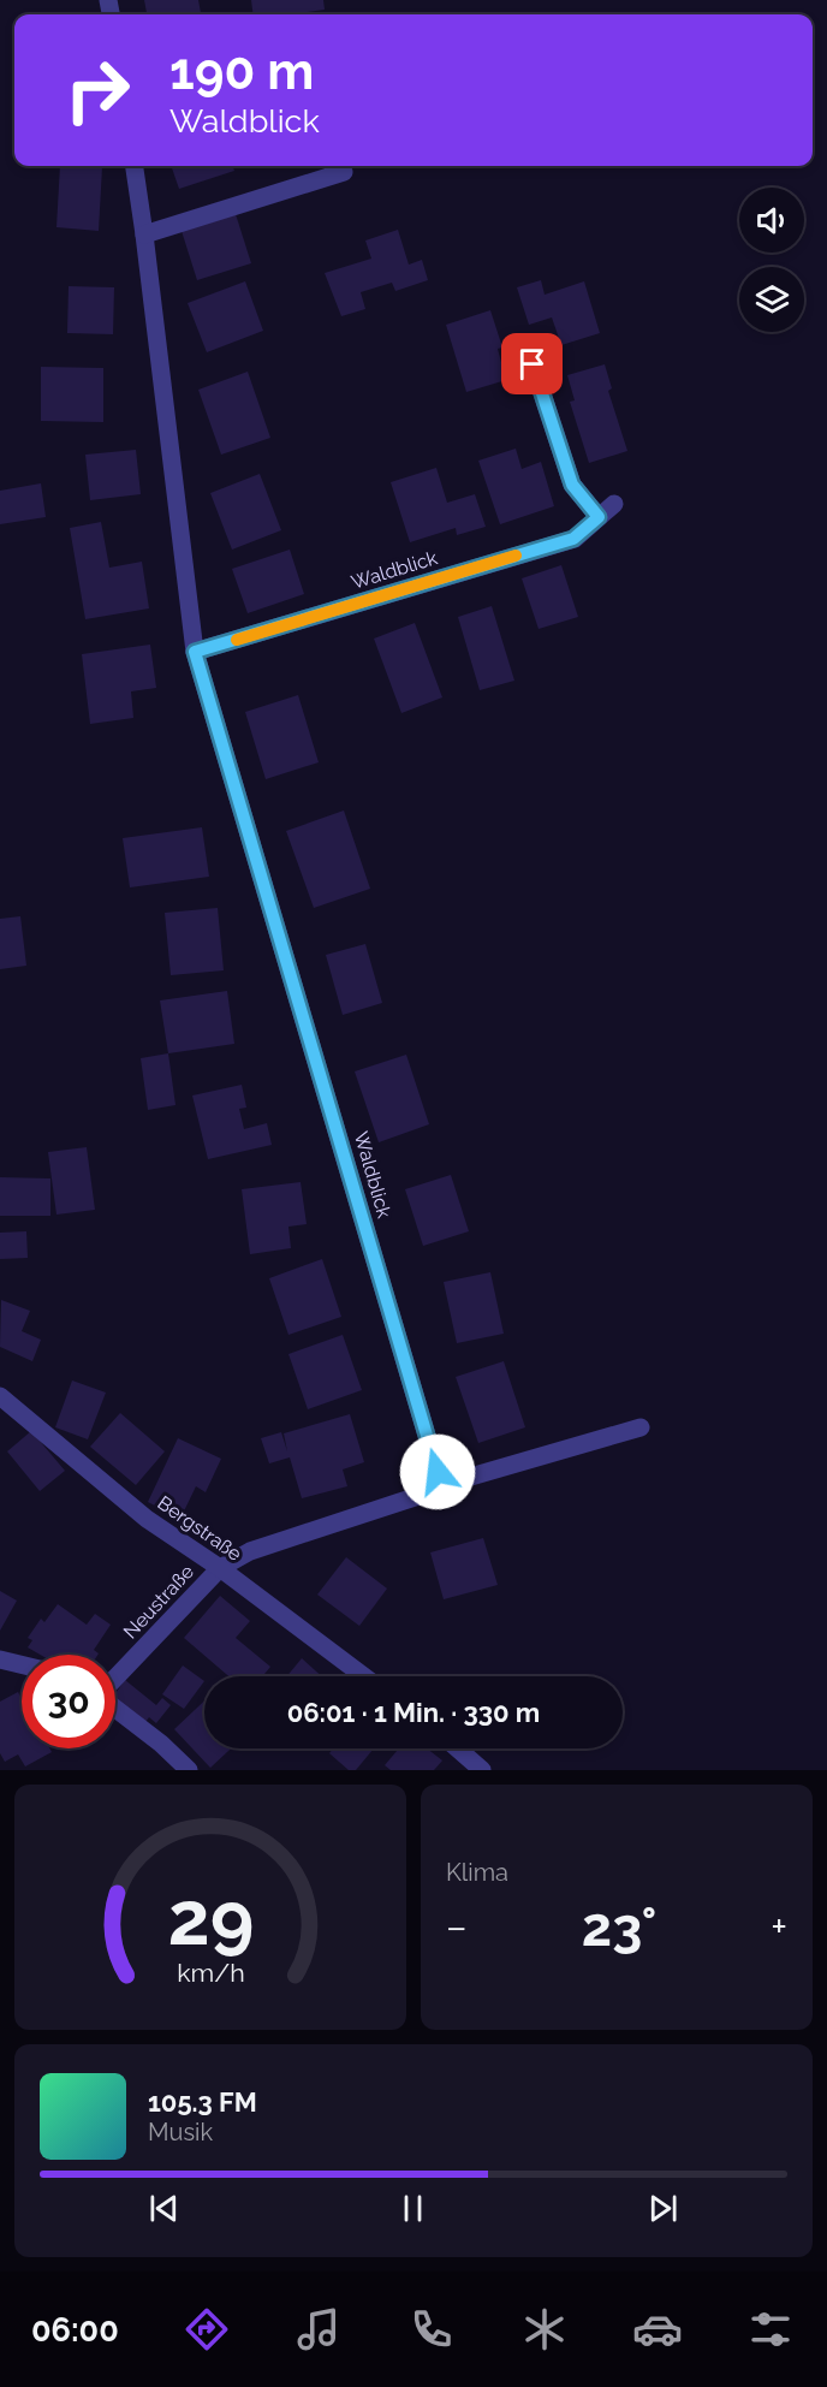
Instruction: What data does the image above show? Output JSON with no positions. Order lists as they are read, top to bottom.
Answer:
{
  "streets": {
    "street": ["Waldblick", "Bergstraße", "Neustraße"]
  },
  "crossings": [
    ["Bergstraße", "Neustraße"]
  ],
  "page": {
    "turn": ["190 m", "Waldblick"],
    "limit": "30",
    "trip": "06:01 · 1 Min. · 330 m",
    "tile": "Klima",
    "heat": ["−", "23°", "+"],
    "song": ["105.3 FM", "Musik"],
    "tabs": "06:00",
    "gauge": ["29", "km/h"]
  }
}
